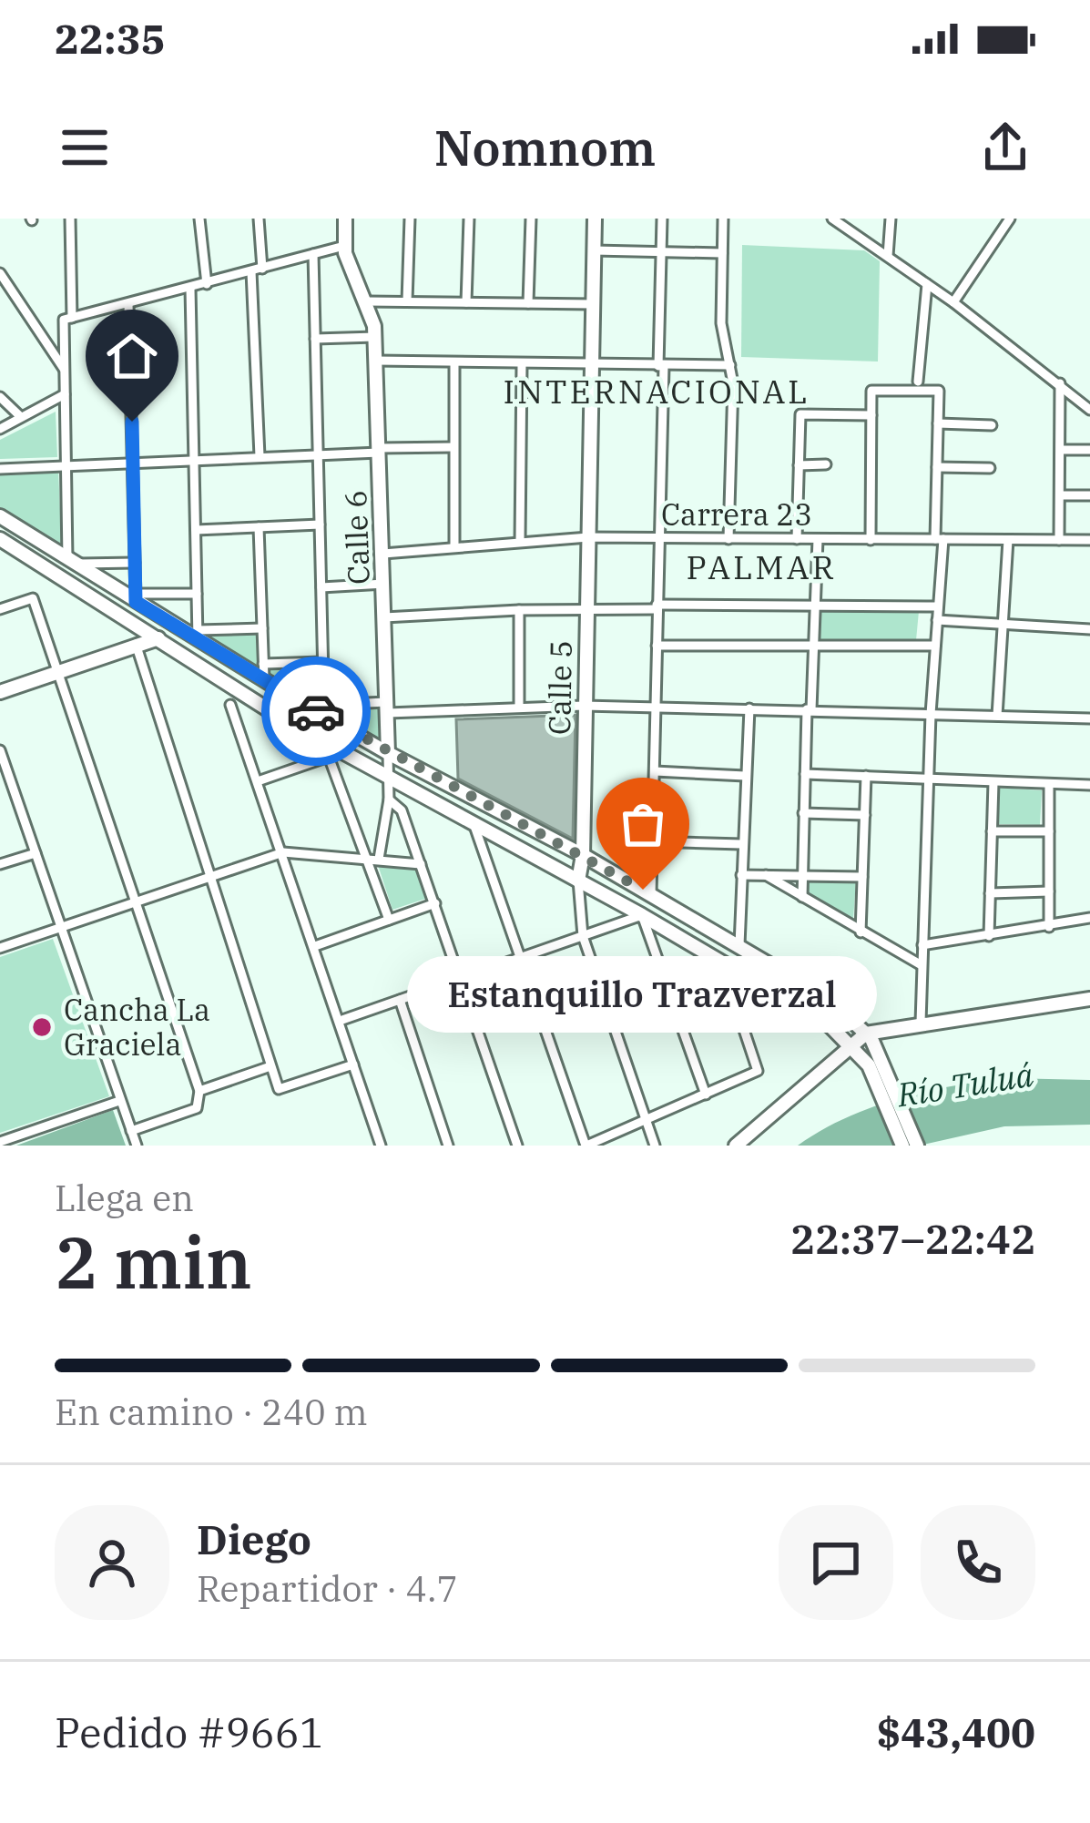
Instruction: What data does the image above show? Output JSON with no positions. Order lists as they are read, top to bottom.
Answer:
{
  "streets": {
    "main road": ["Calle 6", "Calle 5"],
    "street": ["Carrera 23"]
  },
  "crossings": [
    ["Carrera 23", "Calle 6"],
    ["Carrera 23", "Calle 5"]
  ],
  "districts": ["INTERNACIONAL", "PALMAR"],
  "water": ["Río Tuluá"],
  "places": ["Estanquillo Trazverzal", "Cancha La Graciela"],
  "page": {
    "status": "22:35",
    "header": "Nomnom",
    "bubble": "Estanquillo Trazverzal",
    "heading": ["2 min", "Llega en", "22:37–22:42"],
    "panel": [
      "Diego",
      "Repartidor · 4.7",
      "Pedido #9661",
      "$43,400"
    ],
    "bar": "En camino · 240 m"
  }
}
